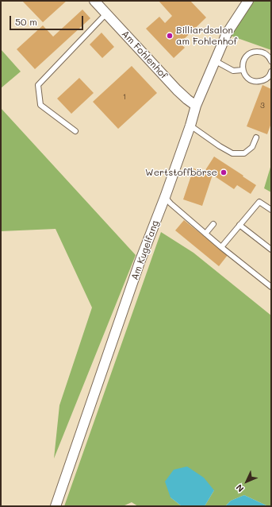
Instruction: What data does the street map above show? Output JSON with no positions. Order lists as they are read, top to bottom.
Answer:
{
  "streets": {
    "street": ["Am Fohlenhof", "Am Kugelfang"]
  },
  "crossings": [
    ["Am Fohlenhof", "Am Kugelfang"]
  ],
  "places": ["Billiardsalon am Fohlenhof", "Wertstoffbörse"],
  "house_numbers": ["1", "3"],
  "scale_bar": "50 m",
  "north": "bottom left"
}
